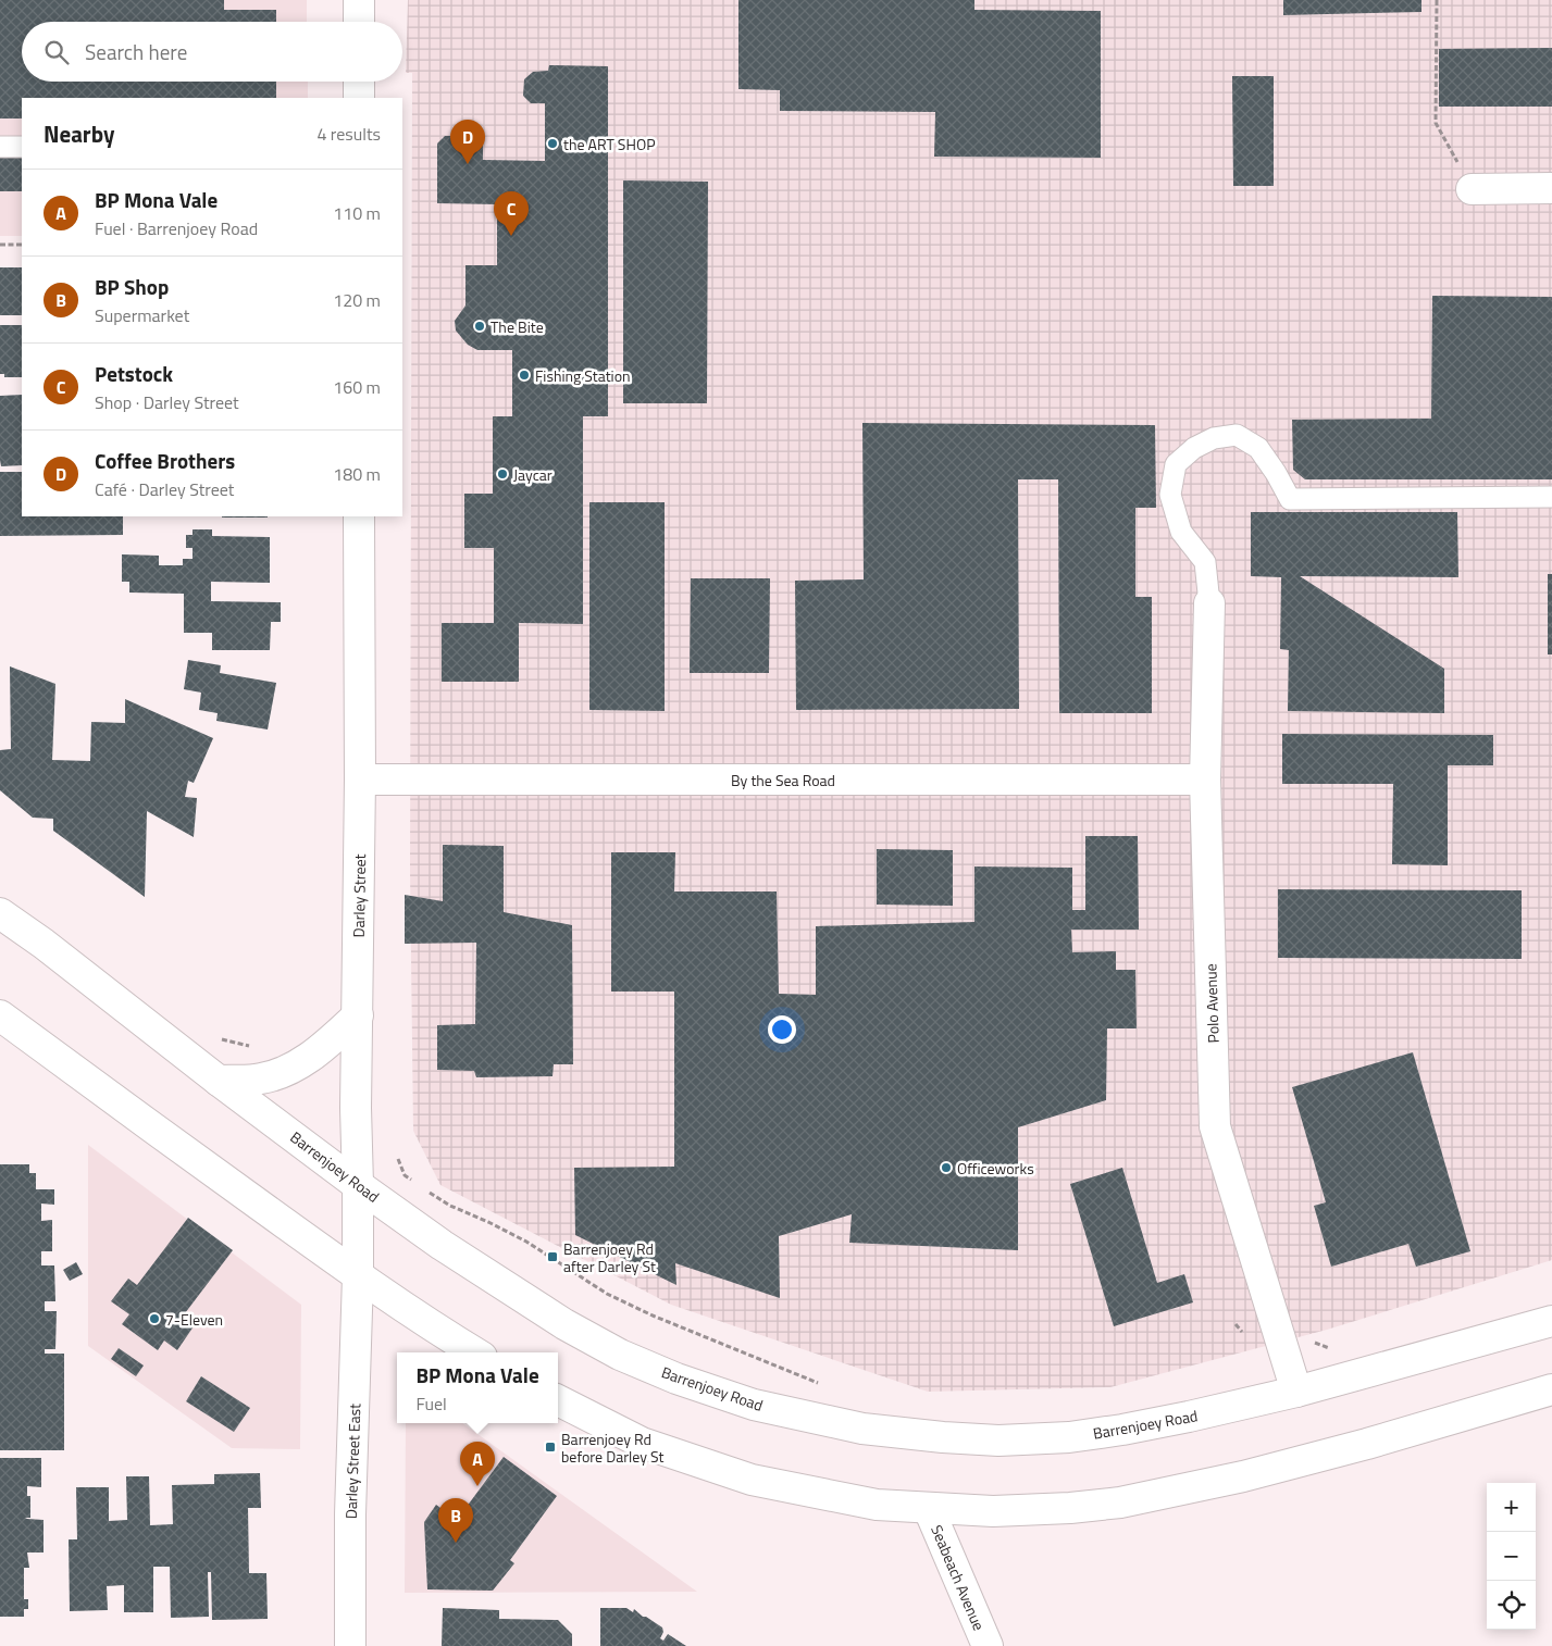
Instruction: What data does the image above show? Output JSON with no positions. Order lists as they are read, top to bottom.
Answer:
{
  "streets": {
    "main road": [
      "By the Sea Road",
      "Darley Street",
      "Polo Avenue",
      "Barrenjoey Road",
      "Darley Street East",
      "Seabeach Avenue"
    ]
  },
  "crossings": [
    ["By the Sea Road", "Darley Street"],
    ["By the Sea Road", "Polo Avenue"],
    ["Darley Street", "Barrenjoey Road"],
    ["Darley Street", "Darley Street East"],
    ["Polo Avenue", "Barrenjoey Road"]
  ],
  "places": {
    "other": [
      "the ART SHOP",
      "The Bite",
      "Fishing Station",
      "Jaycar",
      "Officeworks",
      "7-Eleven"
    ],
    "transit": ["Barrenjoey Rd after Darley St", "Barrenjoey Rd before Darley St"]
  },
  "page": {
    "search": "Search here",
    "heading": ["Nearby", "4 results"],
    "pins": [
      "D",
      "C",
      "A",
      "B"
    ],
    "list": [
      {
        "mark": "A",
        "name": "BP Mona Vale",
        "note": "Fuel · Barrenjoey Road",
        "value": "110 m"
      },
      {
        "mark": "B",
        "name": "BP Shop",
        "note": "Supermarket",
        "value": "120 m"
      },
      {
        "mark": "C",
        "name": "Petstock",
        "note": "Shop · Darley Street",
        "value": "160 m"
      },
      {
        "mark": "D",
        "name": "Coffee Brothers",
        "note": "Café · Darley Street",
        "value": "180 m"
      }
    ],
    "popup": ["BP Mona Vale", "Fuel"],
    "map_buttons": ["+", "−"]
  }
}
